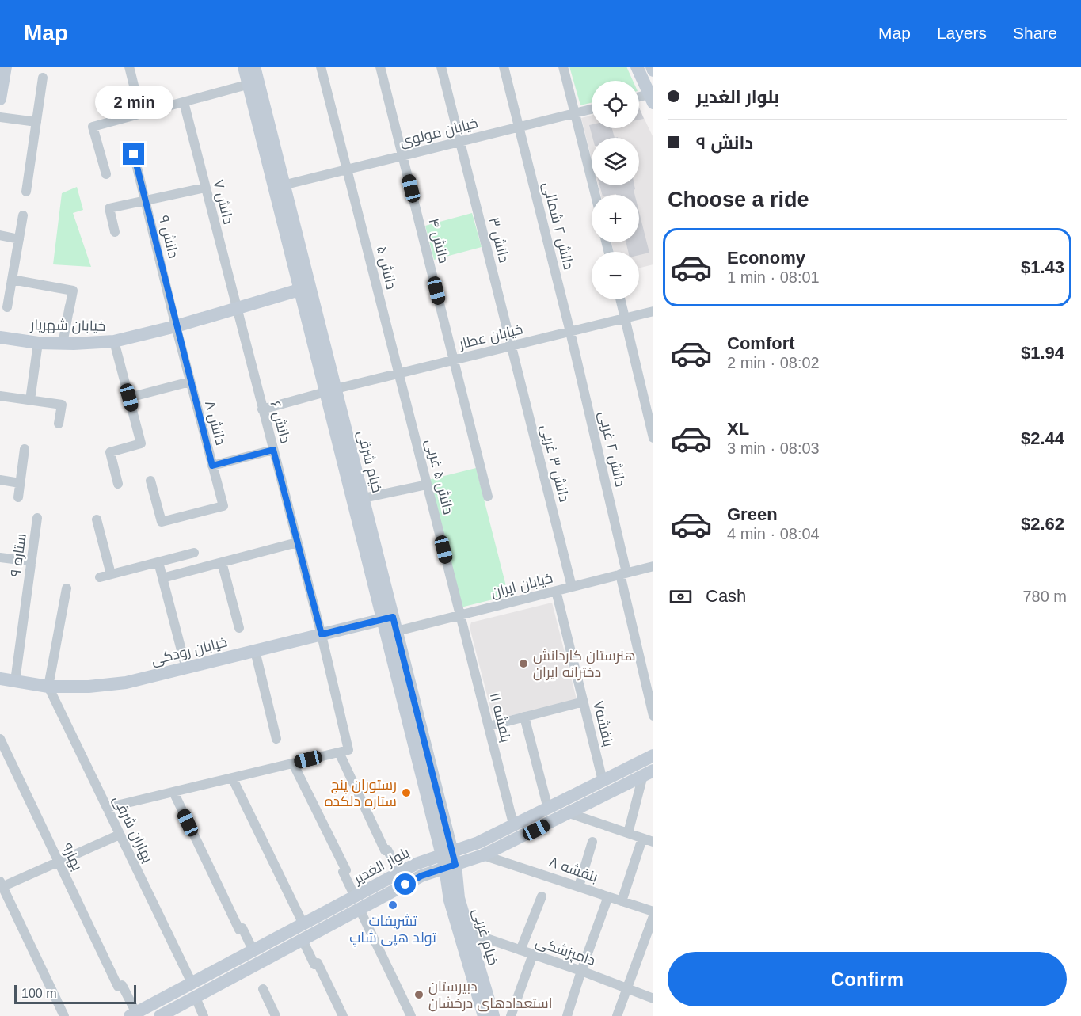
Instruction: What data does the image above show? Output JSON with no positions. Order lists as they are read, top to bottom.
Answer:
{
  "streets": {
    "street": [
      "خیابان مولوی",
      "دانش ۷",
      "دانش ۲ شمالی",
      "دانش ۹",
      "دانش ۳",
      "دانش ۴",
      "دانش ۵",
      "خیابان شهریار",
      "خیابان عطار",
      "دانش ۶",
      "دانش ۸",
      "دانش ۲ غربی",
      "خیام شرقی",
      "دانش ۳ غربی",
      "دانش ۵ غربی",
      "ستاره ۹",
      "خیابان ایران",
      "خیابان رودکی",
      "بنفشه ۱۱",
      "بنفشه۷",
      "بهاران شرقی",
      "بهار۹",
      "بلوار الغدیر",
      "بنفشه ۸",
      "خیام غربی",
      "دامپزشکی"
    ]
  },
  "crossings": [
    ["خیابان مولوی", "دانش ۲ شمالی"],
    ["خیابان مولوی", "دانش ۳"],
    ["خیابان مولوی", "دانش ۴"],
    ["خیابان مولوی", "دانش ۵"],
    ["خیابان مولوی", "خیام شرقی"],
    ["دانش ۷", "خیابان شهریار"],
    ["دانش ۷", "دانش ۶"],
    ["دانش ۲ شمالی", "خیابان عطار"],
    ["دانش ۲ شمالی", "دانش ۲ غربی"],
    ["دانش ۹", "خیابان شهریار"],
    ["دانش ۹", "دانش ۸"],
    ["دانش ۳", "خیابان عطار"],
    ["دانش ۳", "دانش ۳ غربی"],
    ["دانش ۴", "خیابان عطار"],
    ["دانش ۵", "خیابان عطار"],
    ["دانش ۵", "دانش ۵ غربی"],
    ["خیابان شهریار", "دانش ۶"],
    ["خیابان شهریار", "دانش ۸"],
    ["خیابان شهریار", "خیام شرقی"],
    ["خیابان عطار", "دانش ۶"],
    ["خیابان عطار", "دانش ۲ غربی"],
    ["خیابان عطار", "خیام شرقی"],
    ["خیابان عطار", "دانش ۳ غربی"],
    ["خیابان عطار", "دانش ۵ غربی"],
    ["دانش ۶", "خیابان رودکی"],
    ["دانش ۶", "بلوار الغدیر"],
    ["دانش ۲ غربی", "خیابان ایران"],
    ["خیام شرقی", "خیابان ایران"],
    ["خیام شرقی", "خیابان رودکی"],
    ["خیام شرقی", "بلوار الغدیر"],
    ["خیام شرقی", "خیام غربی"],
    ["دانش ۳ غربی", "خیابان ایران"],
    ["دانش ۵ غربی", "خیابان ایران"],
    ["دانش ۵ غربی", "بنفشه ۱۱"],
    ["ستاره ۹", "خیابان رودکی"],
    ["خیابان ایران", "بنفشه ۱۱"],
    ["خیابان ایران", "بنفشه۷"],
    ["خیابان رودکی", "بهاران شرقی"],
    ["بنفشه ۱۱", "بلوار الغدیر"],
    ["بنفشه۷", "بلوار الغدیر"],
    ["بهاران شرقی", "بلوار الغدیر"],
    ["بهار۹", "بلوار الغدیر"],
    ["بلوار الغدیر", "بنفشه ۸"],
    ["بلوار الغدیر", "خیام غربی"],
    ["خیام غربی", "دامپزشکی"]
  ],
  "places": [
    "هنرستان کاردانش دخترانه ایران",
    "رستوران پنج ستاره دلکده",
    "تشریفات تولد هپی شاپ",
    "دبیرستان استعدادهای درخشان"
  ],
  "scale_bar": "100 m",
  "page": {
    "header": "Map",
    "nav": ["Map", "Layers", "Share"],
    "banner": ["بلوار الغدیر", "دانش ۹"],
    "map_buttons": ["+", "−"],
    "bubble": "2 min",
    "heading": "Choose a ride",
    "list": [
      {
        "name": "Economy",
        "note": "1 min · 08:01",
        "value": "$1.43"
      },
      {
        "name": "Comfort",
        "note": "2 min · 08:02",
        "value": "$1.94"
      },
      {
        "name": "XL",
        "note": "3 min · 08:03",
        "value": "$2.44"
      },
      {
        "name": "Green",
        "note": "4 min · 08:04",
        "value": "$2.62"
      }
    ],
    "pay": ["Cash", "780 m"],
    "buttons": "Confirm",
    "scale": "100 m"
  }
}
